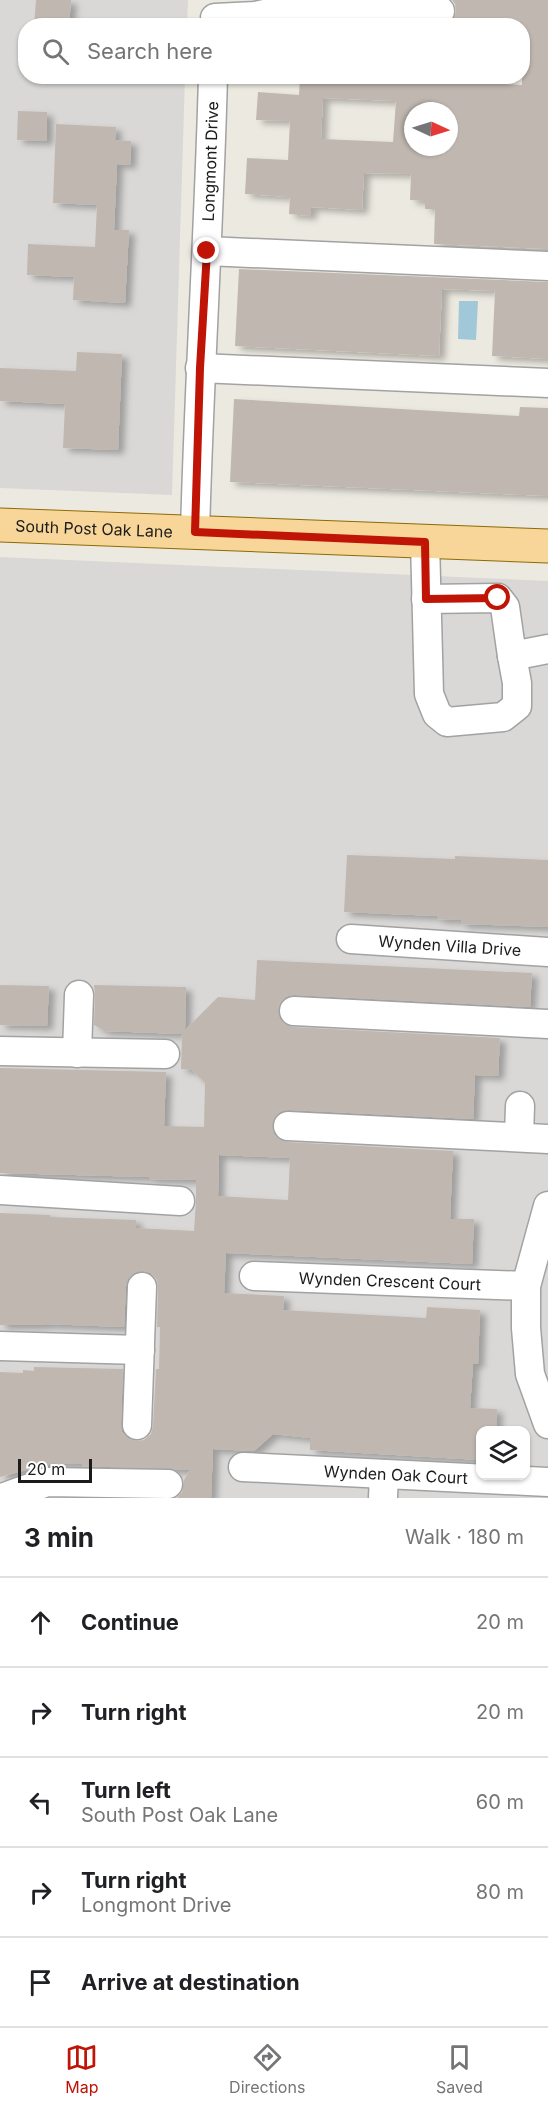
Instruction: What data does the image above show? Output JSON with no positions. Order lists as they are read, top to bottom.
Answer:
{
  "streets": {
    "main road": ["South Post Oak Lane"],
    "street": [
      "Longmont Drive",
      "Wynden Villa Drive",
      "Wynden Crescent Court",
      "Wynden Oak Court"
    ]
  },
  "crossings": [
    ["Longmont Drive", "South Post Oak Lane"]
  ],
  "scale_bar": "20 m",
  "north": "right",
  "page": {
    "search": "Search here",
    "scale": "20 m",
    "heading": ["3 min", "Walk · 180 m"],
    "list": [
      ["Continue", "20 m"],
      ["Turn right", "20 m"],
      ["Turn left", "South Post Oak Lane", "60 m"],
      ["Turn right", "Longmont Drive", "80 m"],
      "Arrive at destination"
    ],
    "nav": ["Map", "Directions", "Saved"]
  }
}
